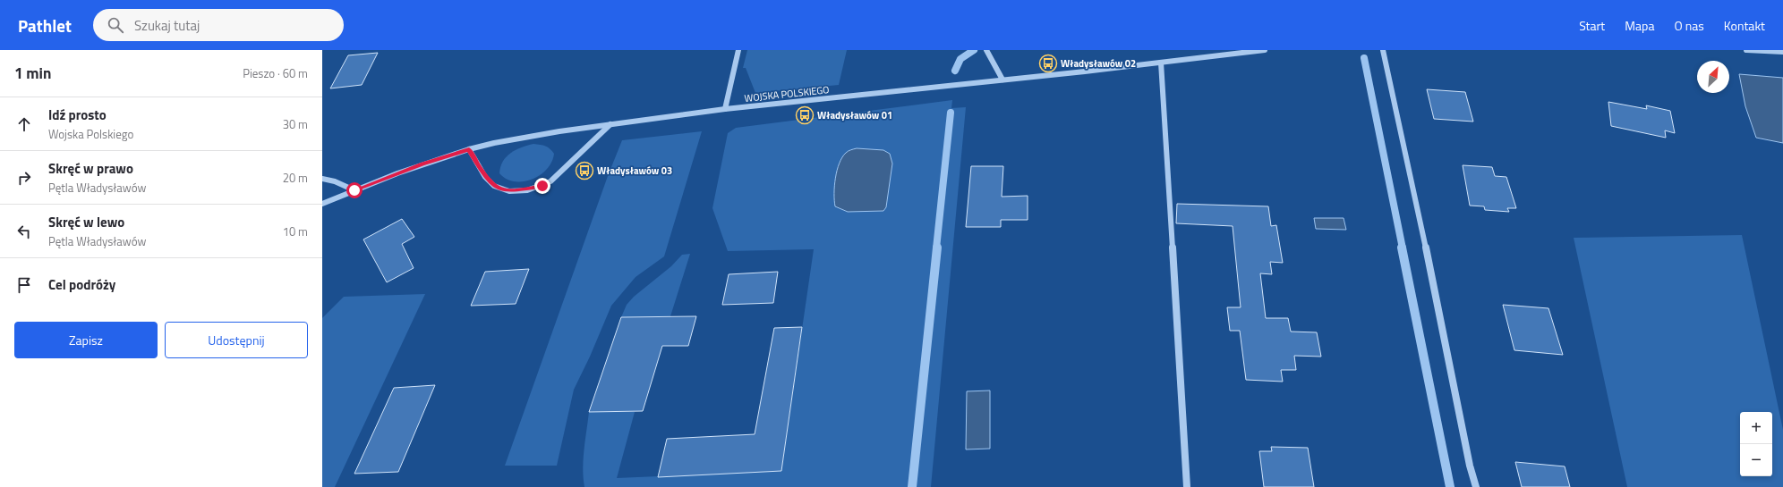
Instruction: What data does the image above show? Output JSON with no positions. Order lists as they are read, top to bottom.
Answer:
{
  "streets": {
    "street": ["WOJSKA POLSKIEGO"]
  },
  "places": {
    "bus stop": ["Władysławów 02", "Władysławów 01", "Władysławów 03"]
  },
  "north": "top right",
  "page": {
    "header": "Pathlet",
    "search": "Szukaj tutaj",
    "nav": [
      "Start",
      "Mapa",
      "O nas",
      "Kontakt"
    ],
    "heading": ["1 min", "Pieszo · 60 m"],
    "list": [
      ["Idź prosto", "Wojska Polskiego", "30 m"],
      ["Skręć w prawo", "Pętla Władysławów", "20 m"],
      ["Skręć w lewo", "Pętla Władysławów", "10 m"],
      "Cel podróży"
    ],
    "buttons": ["Zapisz", "Udostępnij"],
    "map_buttons": ["+", "−"]
  }
}
